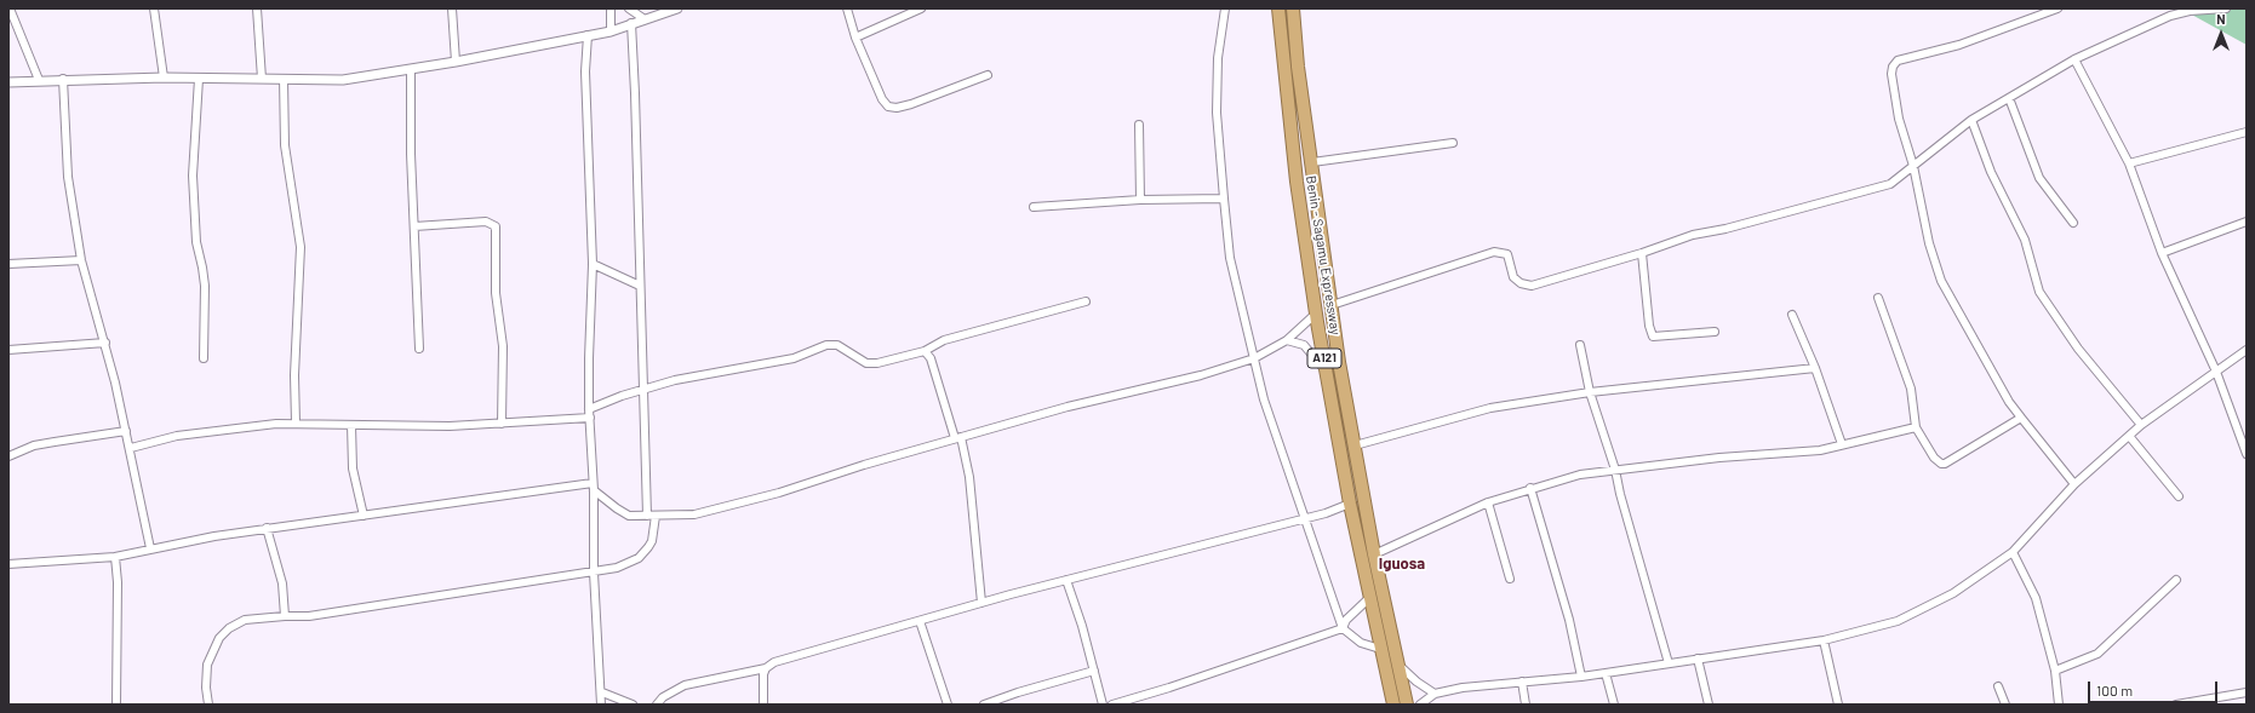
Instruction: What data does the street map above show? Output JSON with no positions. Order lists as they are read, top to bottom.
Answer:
{
  "streets": {
    "highway": ["Benin - Sagamu Expressway", "A121"]
  },
  "districts": ["Iguosa"],
  "scale_bar": "100 m",
  "north": "top"
}
